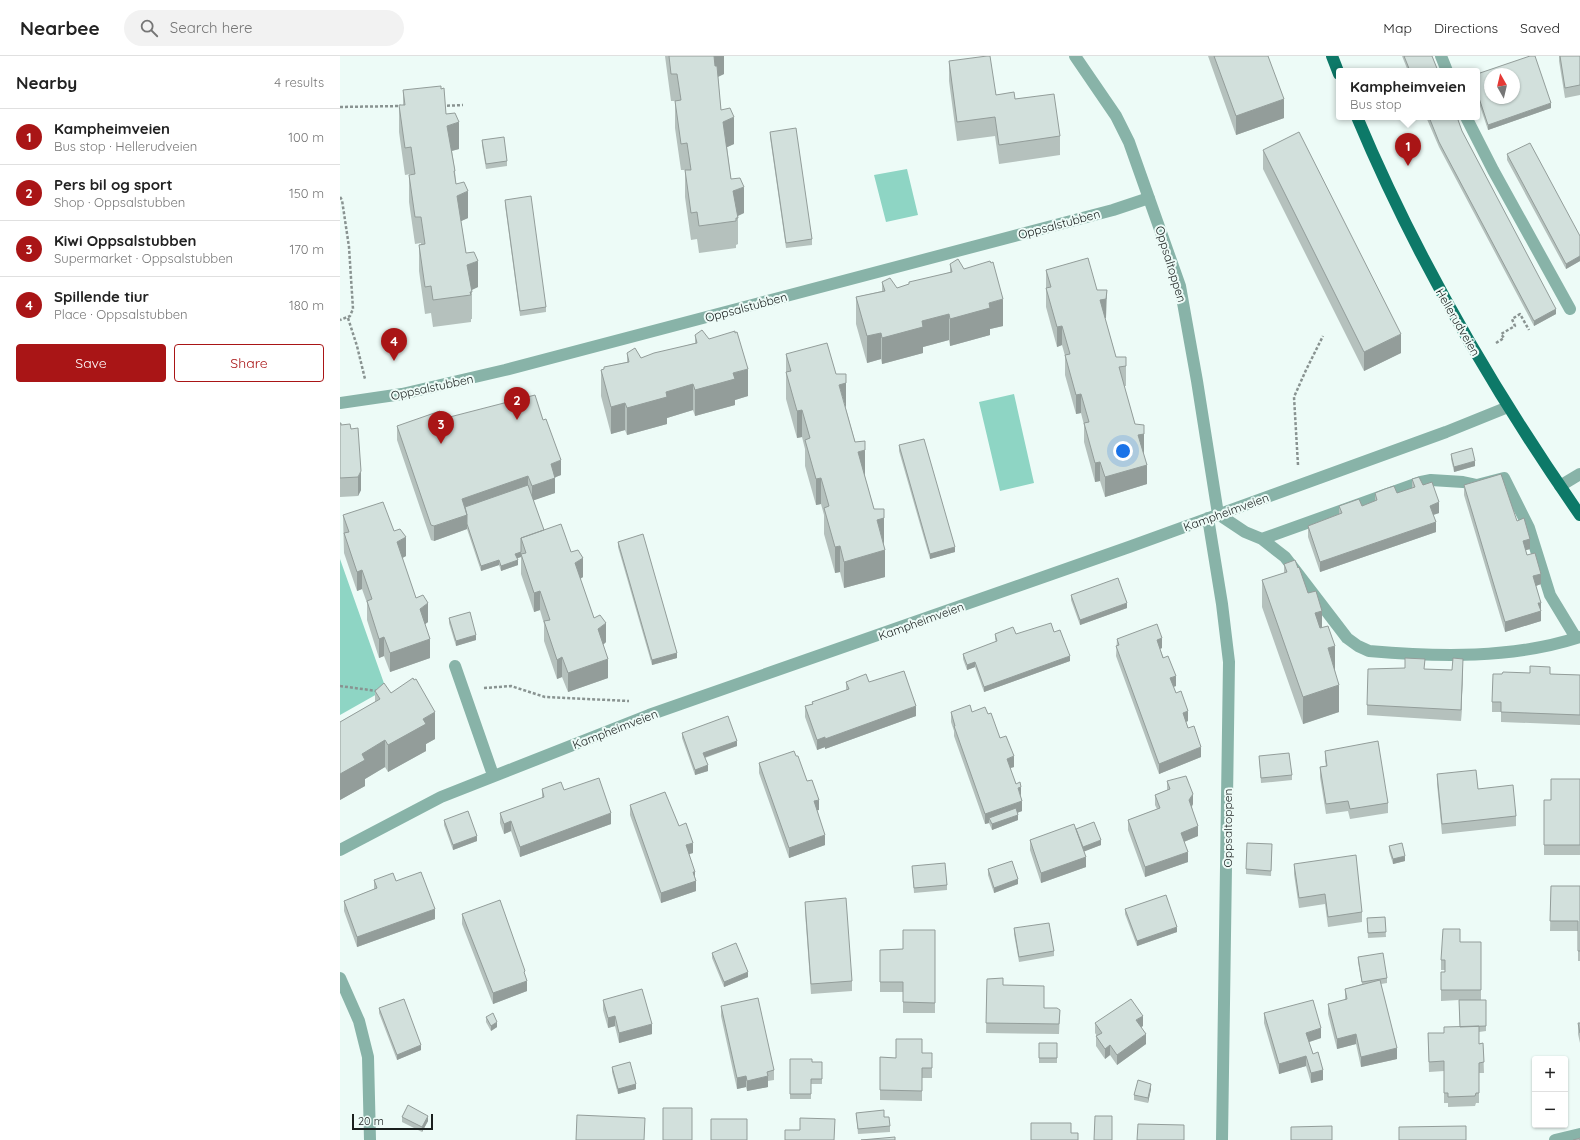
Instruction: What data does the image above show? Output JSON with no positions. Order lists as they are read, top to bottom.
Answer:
{
  "streets": {
    "main road": ["Hellerudveien"],
    "street": ["Oppsalstubben", "Oppsaltoppen", "Kampheimveien"]
  },
  "crossings": [
    ["Oppsalstubben", "Oppsaltoppen"],
    ["Oppsaltoppen", "Kampheimveien"],
    ["Hellerudveien", "Kampheimveien"]
  ],
  "scale_bar": "20 m",
  "north": "top",
  "page": {
    "header": "Nearbee",
    "search": "Search here",
    "nav": ["Map", "Directions", "Saved"],
    "heading": ["Nearby", "4 results"],
    "popup": ["Kampheimveien", "Bus stop"],
    "list": [
      {
        "mark": "1",
        "name": "Kampheimveien",
        "note": "Bus stop · Hellerudveien",
        "value": "100 m"
      },
      {
        "mark": "2",
        "name": "Pers bil og sport",
        "note": "Shop · Oppsalstubben",
        "value": "150 m"
      },
      {
        "mark": "3",
        "name": "Kiwi Oppsalstubben",
        "note": "Supermarket · Oppsalstubben",
        "value": "170 m"
      },
      {
        "mark": "4",
        "name": "Spillende tiur",
        "note": "Place · Oppsalstubben",
        "value": "180 m"
      }
    ],
    "pins": [
      "1",
      "4",
      "2",
      "3"
    ],
    "buttons": ["Save", "Share"],
    "map_buttons": ["+", "−"],
    "scale": "20 m"
  }
}
